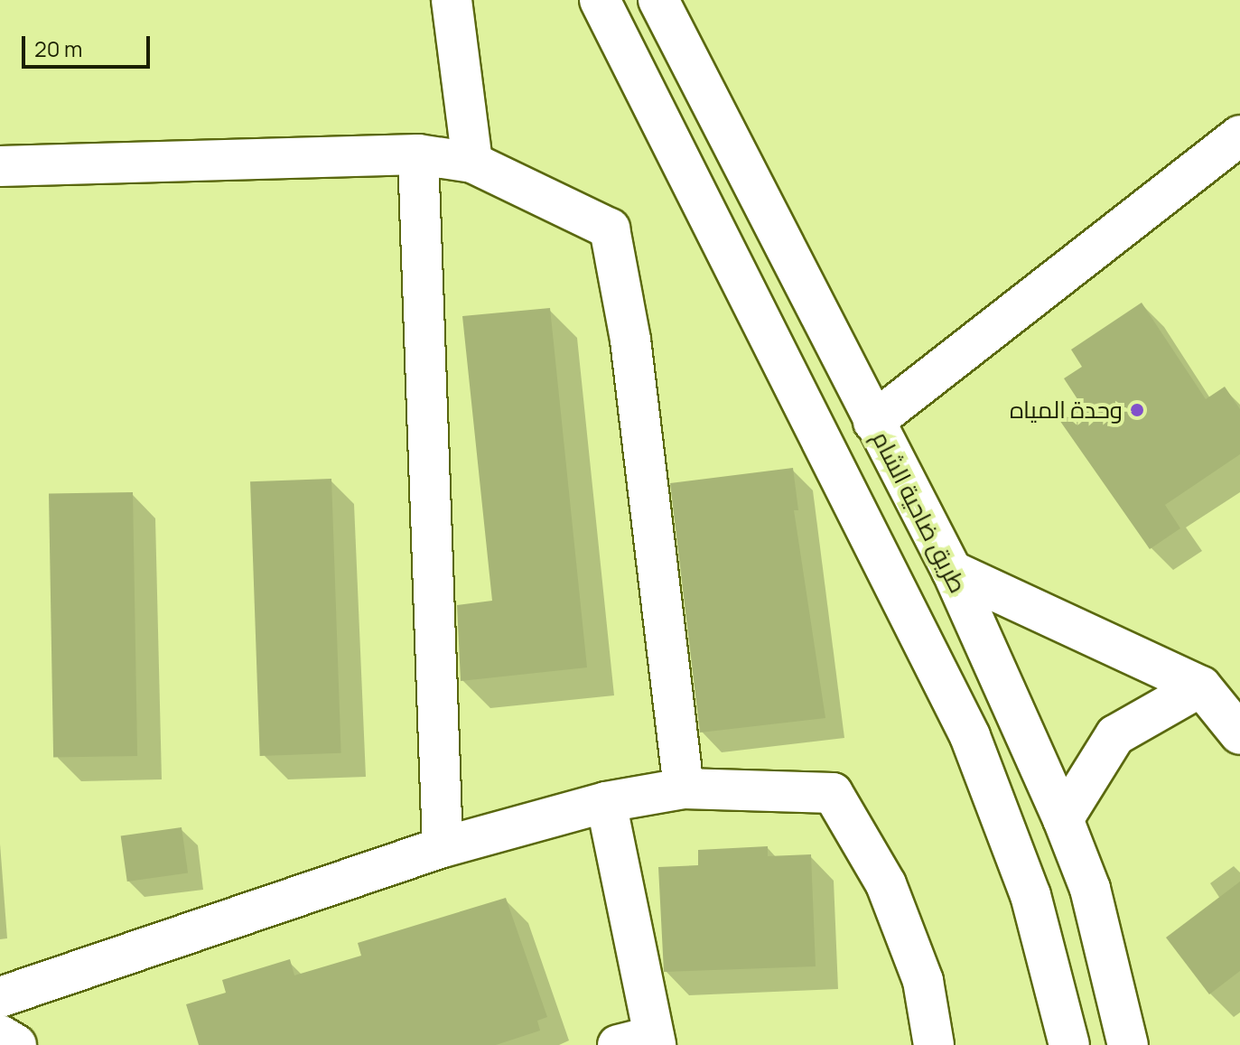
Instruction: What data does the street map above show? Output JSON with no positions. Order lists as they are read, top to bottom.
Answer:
{
  "streets": {
    "street": ["طريق ضاحية الشام"]
  },
  "places": ["وحدة المياه"],
  "scale_bar": "20 m"
}
